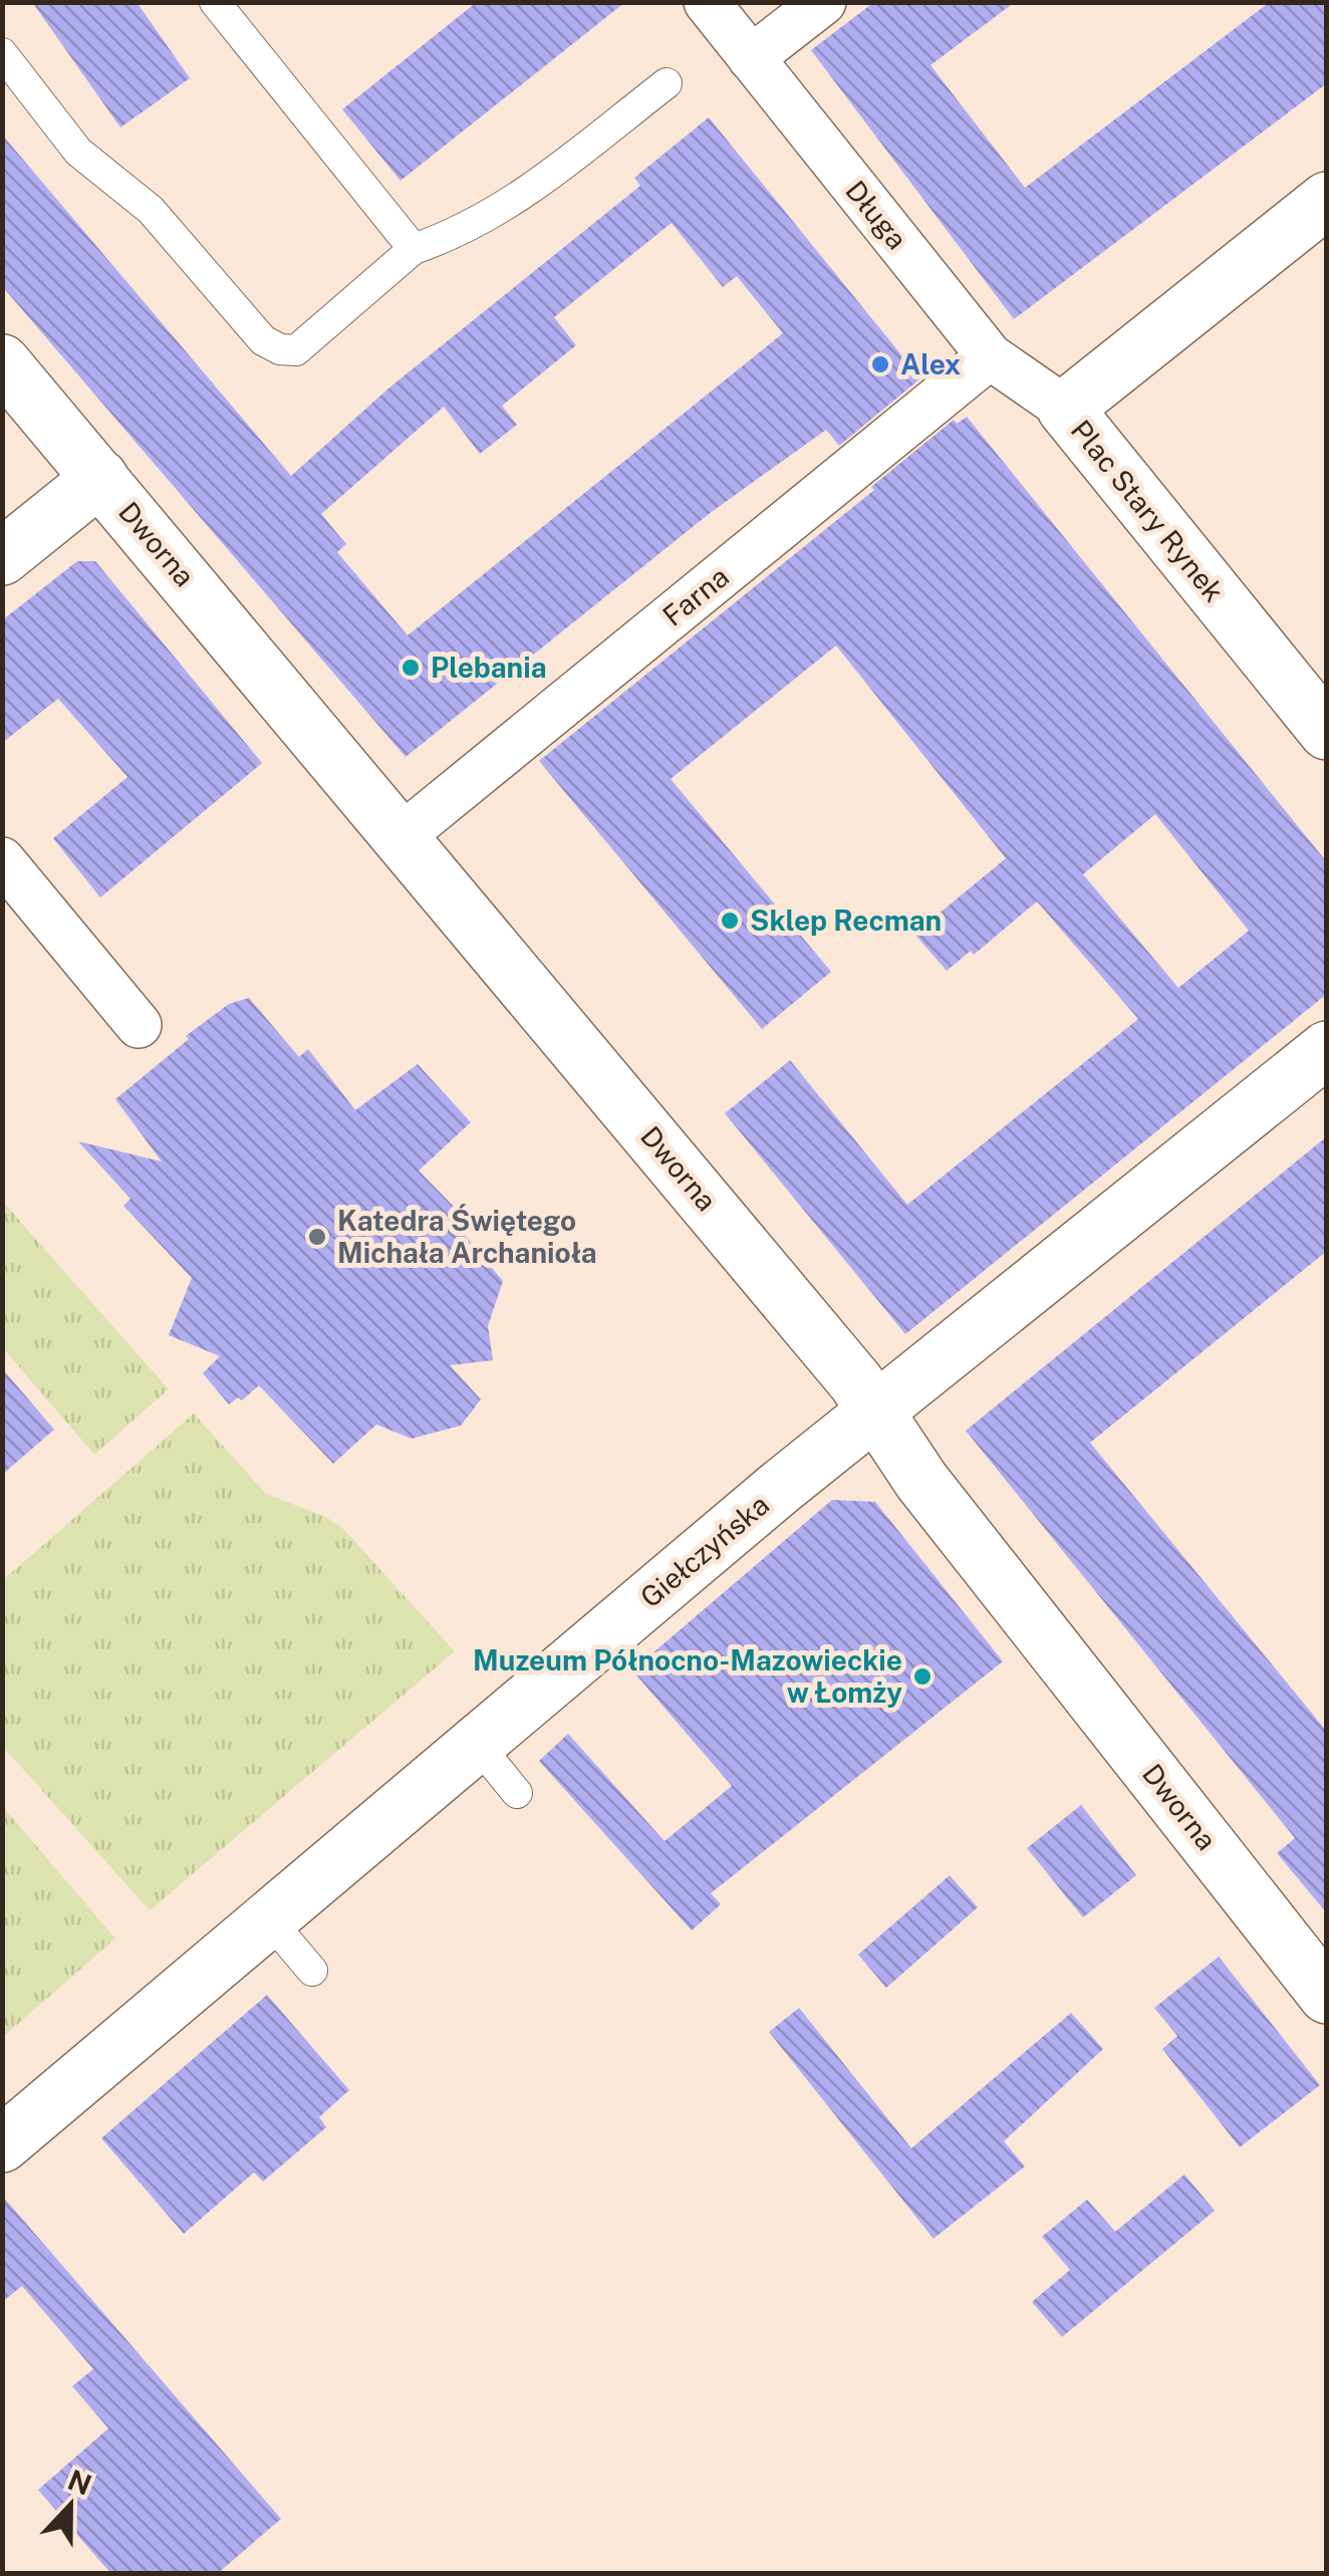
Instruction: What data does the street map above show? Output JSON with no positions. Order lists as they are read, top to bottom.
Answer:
{
  "streets": {
    "street": [
      "Długa",
      "Plac Stary Rynek",
      "Dworna",
      "Farna",
      "Giełczyńska"
    ]
  },
  "crossings": [
    ["Długa", "Plac Stary Rynek"],
    ["Długa", "Farna"],
    ["Dworna", "Farna"],
    ["Dworna", "Giełczyńska"]
  ],
  "places": [
    "Alex",
    "Plebania",
    "Sklep Recman",
    "Katedra Świętego Michała Archanioła",
    "Muzeum Północno-Mazowieckie w Łomży"
  ],
  "north": "top"
}
